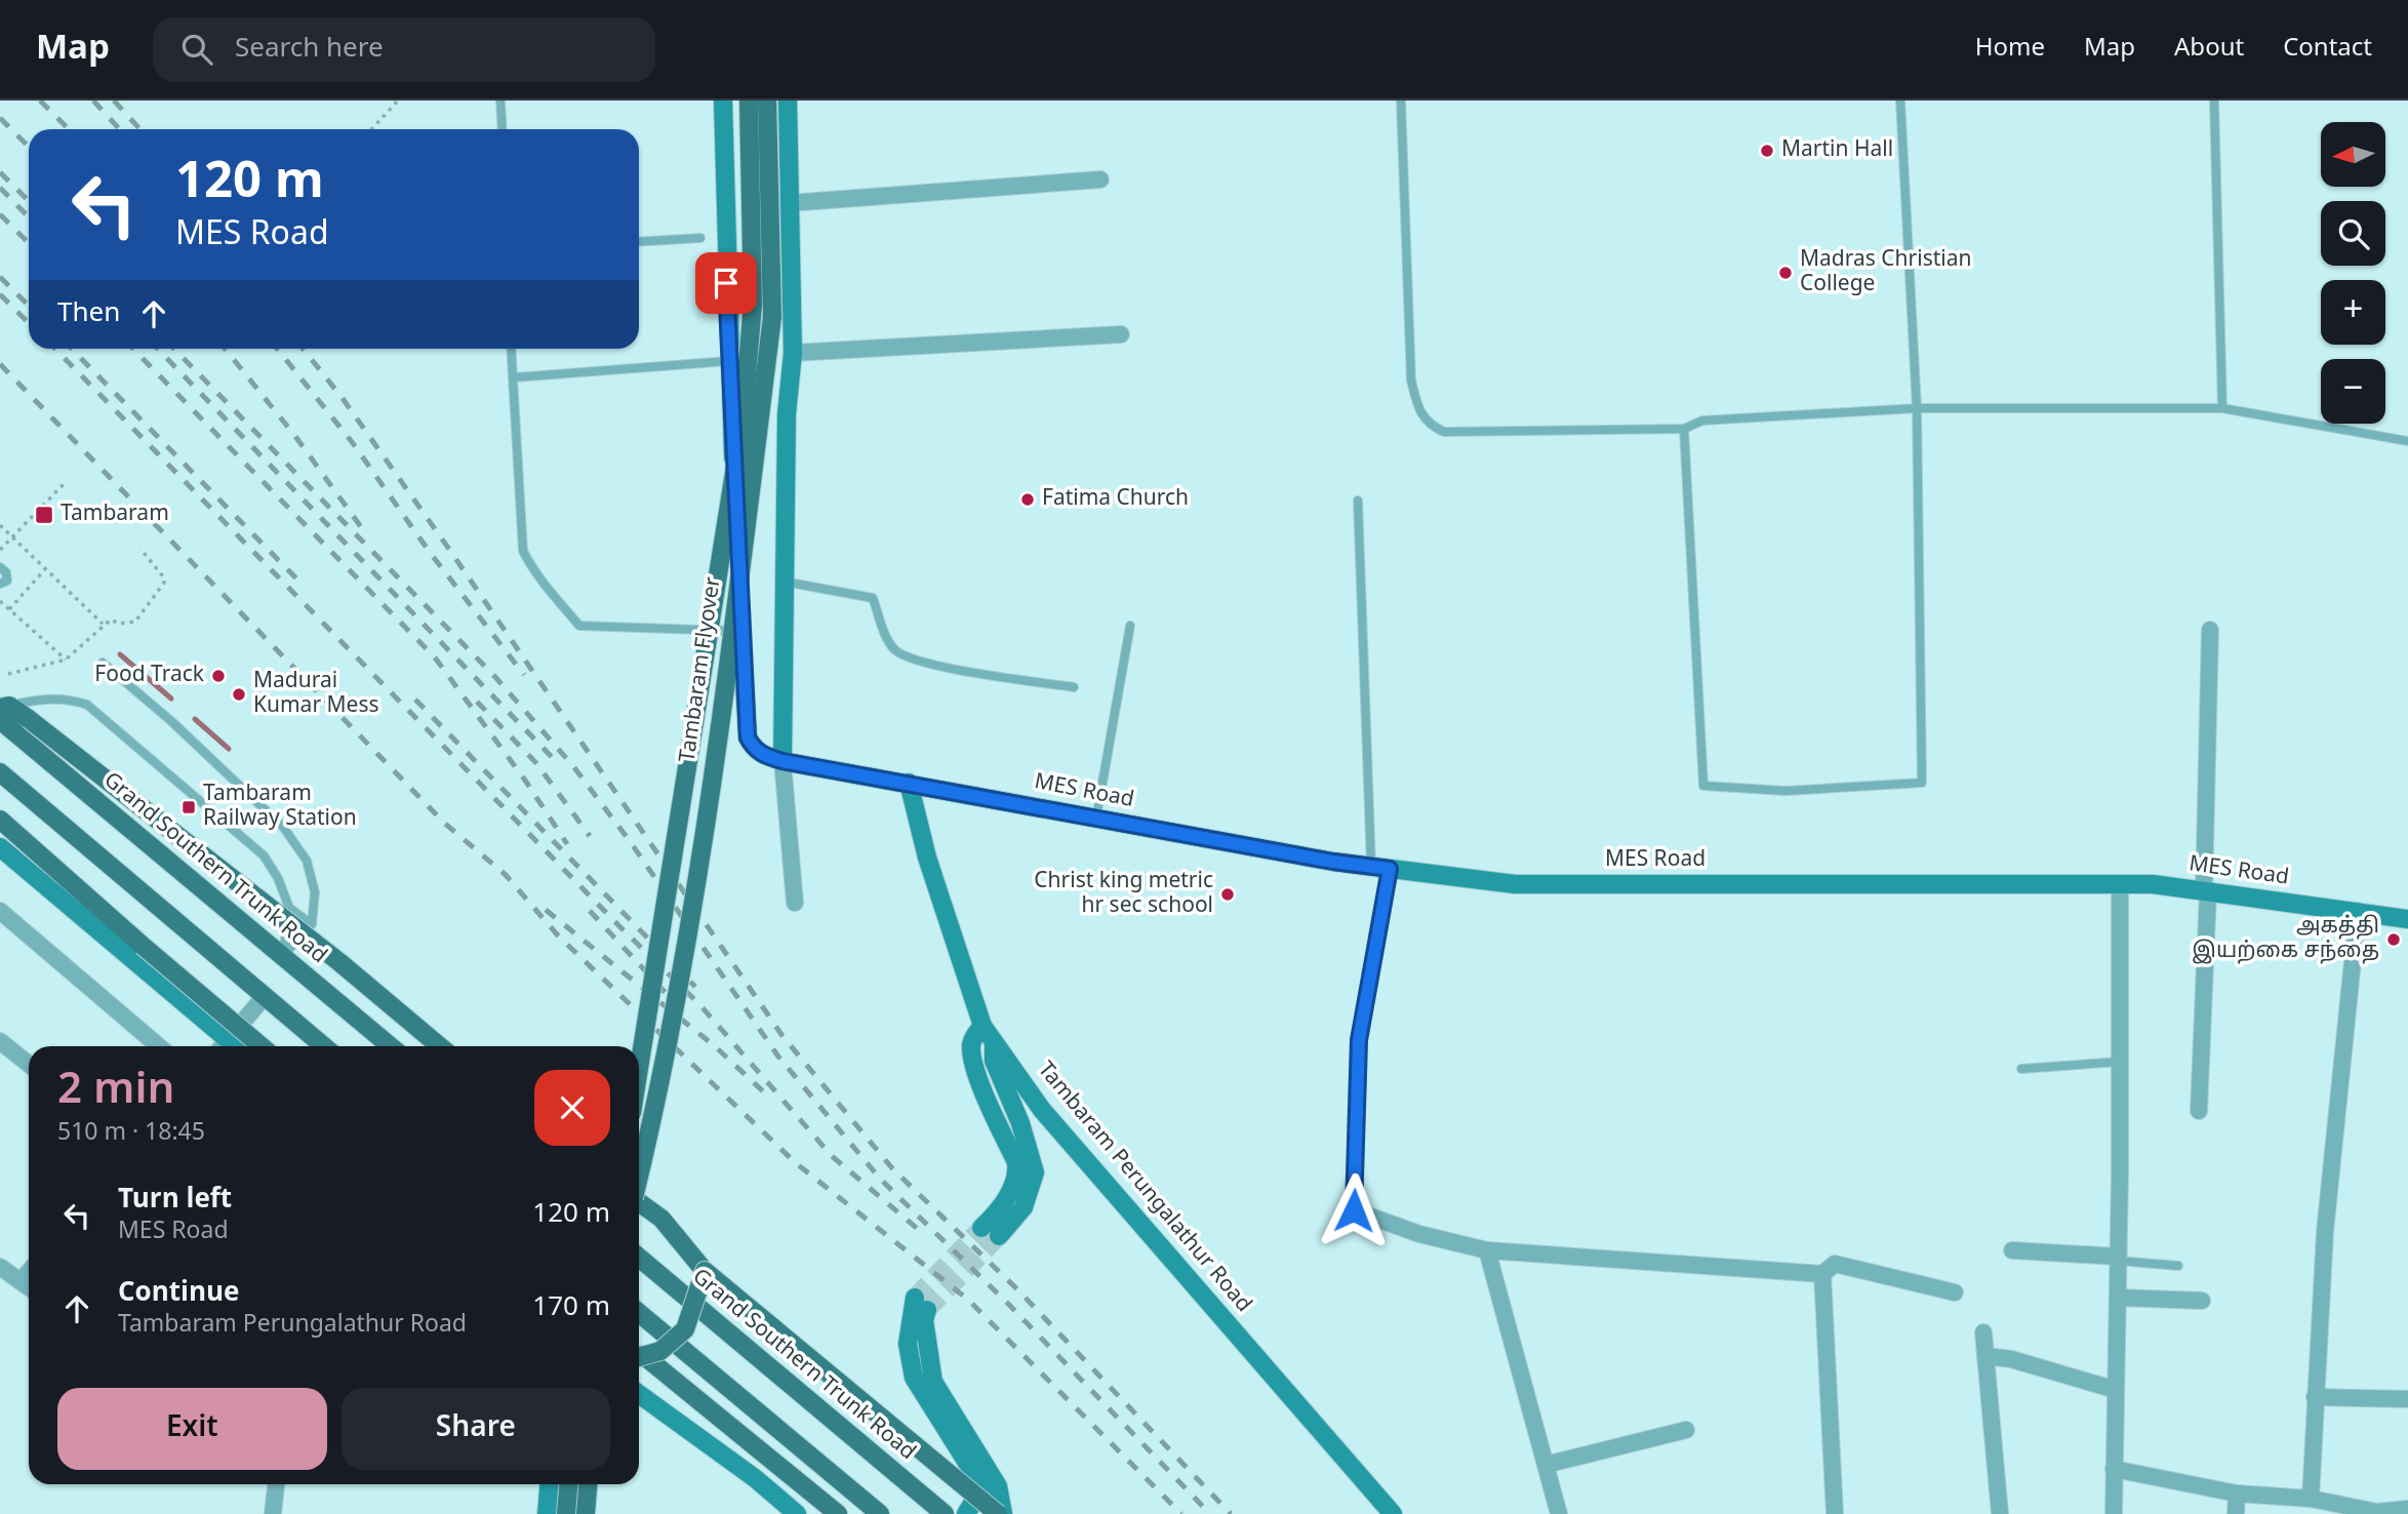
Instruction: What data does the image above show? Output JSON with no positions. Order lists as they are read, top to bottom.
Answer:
{
  "streets": {
    "main road": ["Tambaram Flyover", "Grand Southern Trunk Road"],
    "street": ["MES Road", "Tambaram Perungalathur Road"]
  },
  "crossings": [
    ["MES Road", "Tambaram Perungalathur Road"]
  ],
  "places": {
    "other": [
      "Martin Hall",
      "Madras Christian College",
      "Fatima Church",
      "Food Track",
      "Madurai Kumar Mess",
      "Christ king metric hr sec school",
      "அகத்தி இயற்கை சந்தை"
    ],
    "transit": ["Tambaram", "Tambaram Railway Station"]
  },
  "north": "left",
  "page": {
    "header": "Map",
    "search": "Search here",
    "nav": [
      "Home",
      "Map",
      "About",
      "Contact"
    ],
    "map_buttons": ["+", "−"],
    "turn": ["120 m", "MES Road"],
    "then": "Then",
    "heading": ["2 min", "510 m · 18:45"],
    "list": [
      {
        "name": "Turn left",
        "note": "MES Road",
        "value": "120 m"
      },
      {
        "name": "Continue",
        "note": "Tambaram Perungalathur Road",
        "value": "170 m"
      }
    ],
    "buttons": ["Exit", "Share"]
  }
}
